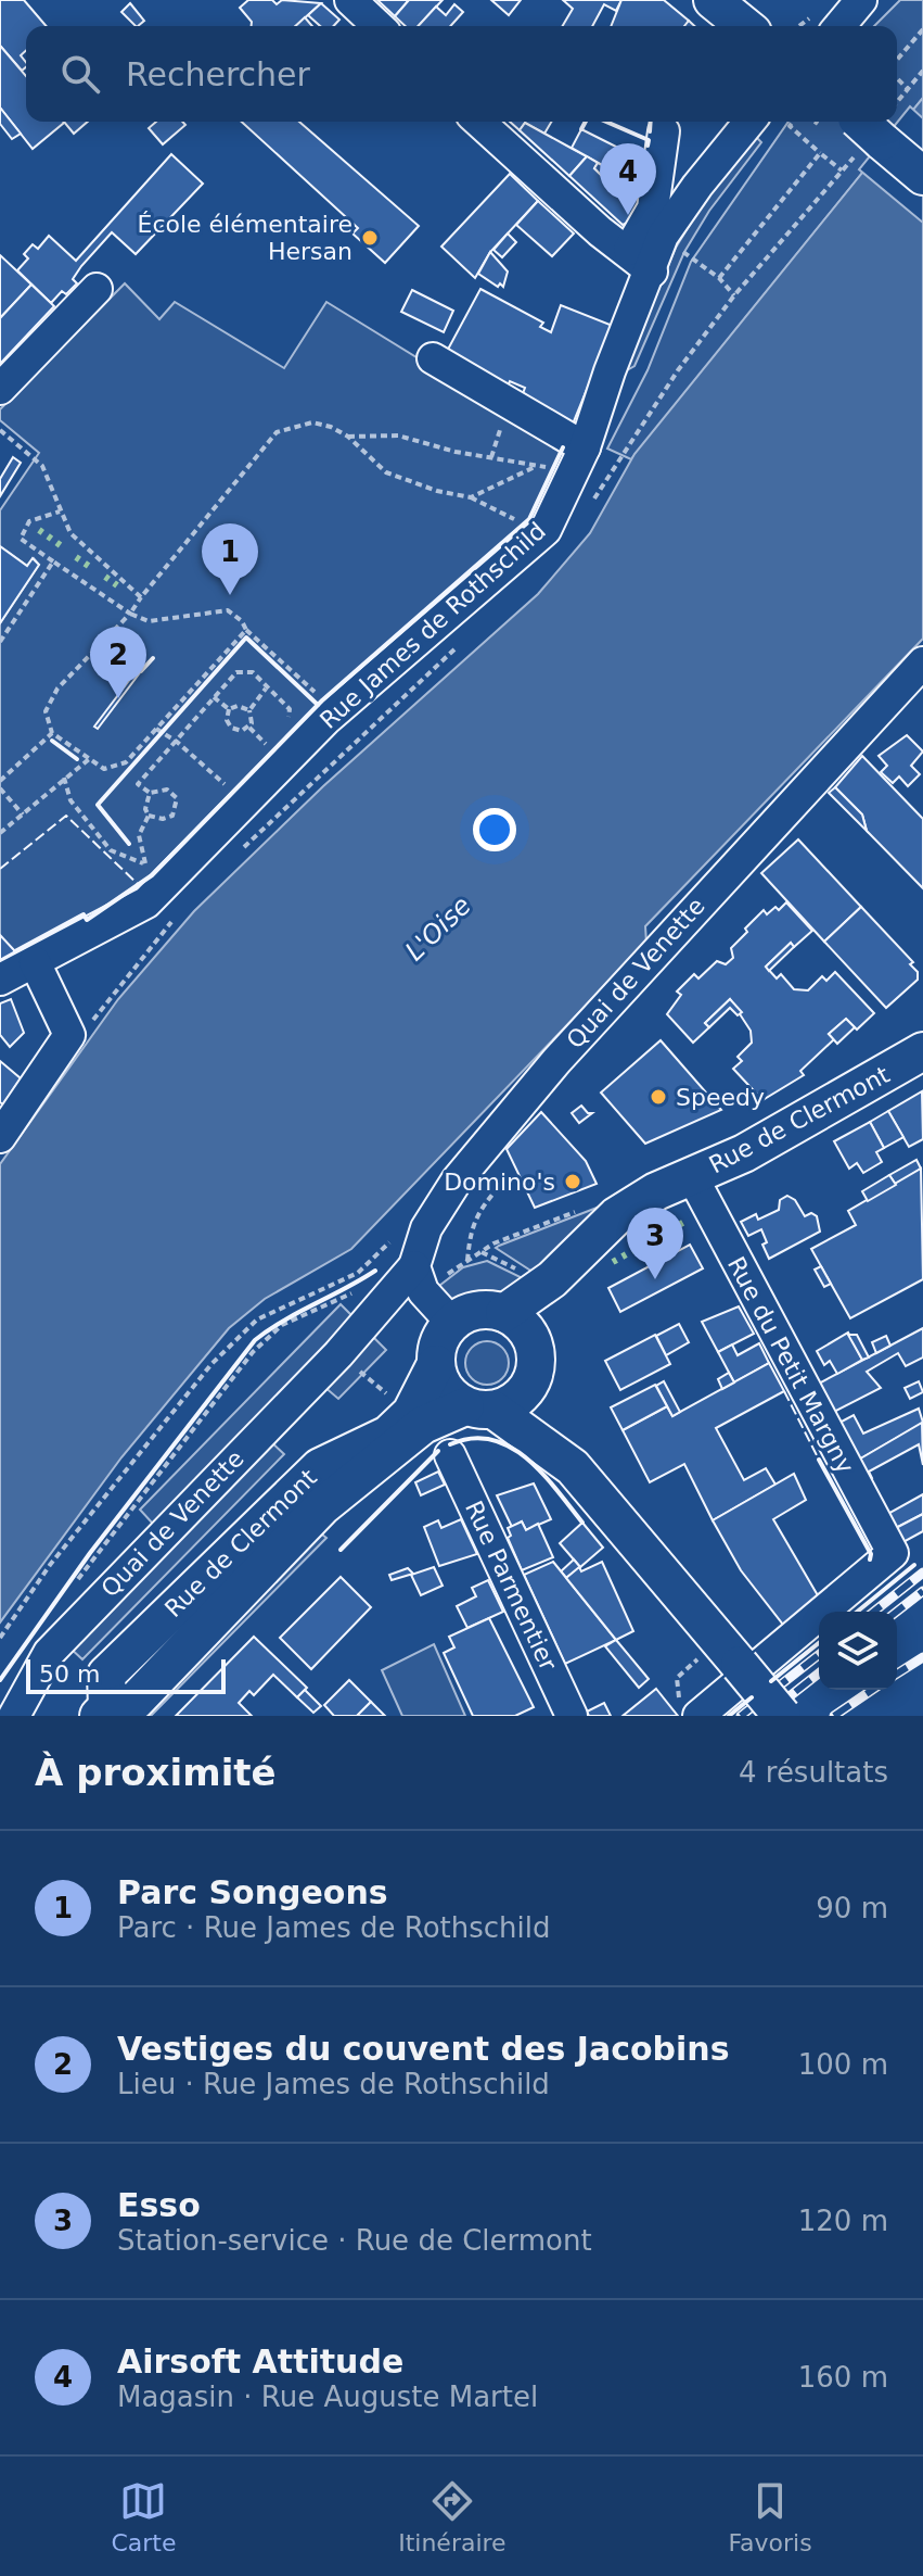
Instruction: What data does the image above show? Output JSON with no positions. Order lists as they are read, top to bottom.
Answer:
{
  "streets": {
    "main road": ["Rue de Clermont"],
    "street": [
      "Rue James de Rothschild",
      "Quai de Venette",
      "Rue du Petit Margny",
      "Rue Parmentier"
    ]
  },
  "crossings": [
    ["Rue de Clermont", "Rue du Petit Margny"]
  ],
  "water": ["L'Oise"],
  "places": ["École élémentaire Hersan", "Speedy", "Domino's"],
  "scale_bar": "50 m",
  "page": {
    "search": "Rechercher",
    "pins": [
      "4",
      "1",
      "2",
      "3"
    ],
    "scale": "50 m",
    "heading": ["À proximité", "4 résultats"],
    "list": [
      {
        "mark": "1",
        "name": "Parc Songeons",
        "note": "Parc · Rue James de Rothschild",
        "value": "90 m"
      },
      {
        "mark": "2",
        "name": "Vestiges du couvent des Jacobins",
        "note": "Lieu · Rue James de Rothschild",
        "value": "100 m"
      },
      {
        "mark": "3",
        "name": "Esso",
        "note": "Station-service · Rue de Clermont",
        "value": "120 m"
      },
      {
        "mark": "4",
        "name": "Airsoft Attitude",
        "note": "Magasin · Rue Auguste Martel",
        "value": "160 m"
      }
    ],
    "nav": ["Carte", "Itinéraire", "Favoris"]
  }
}
